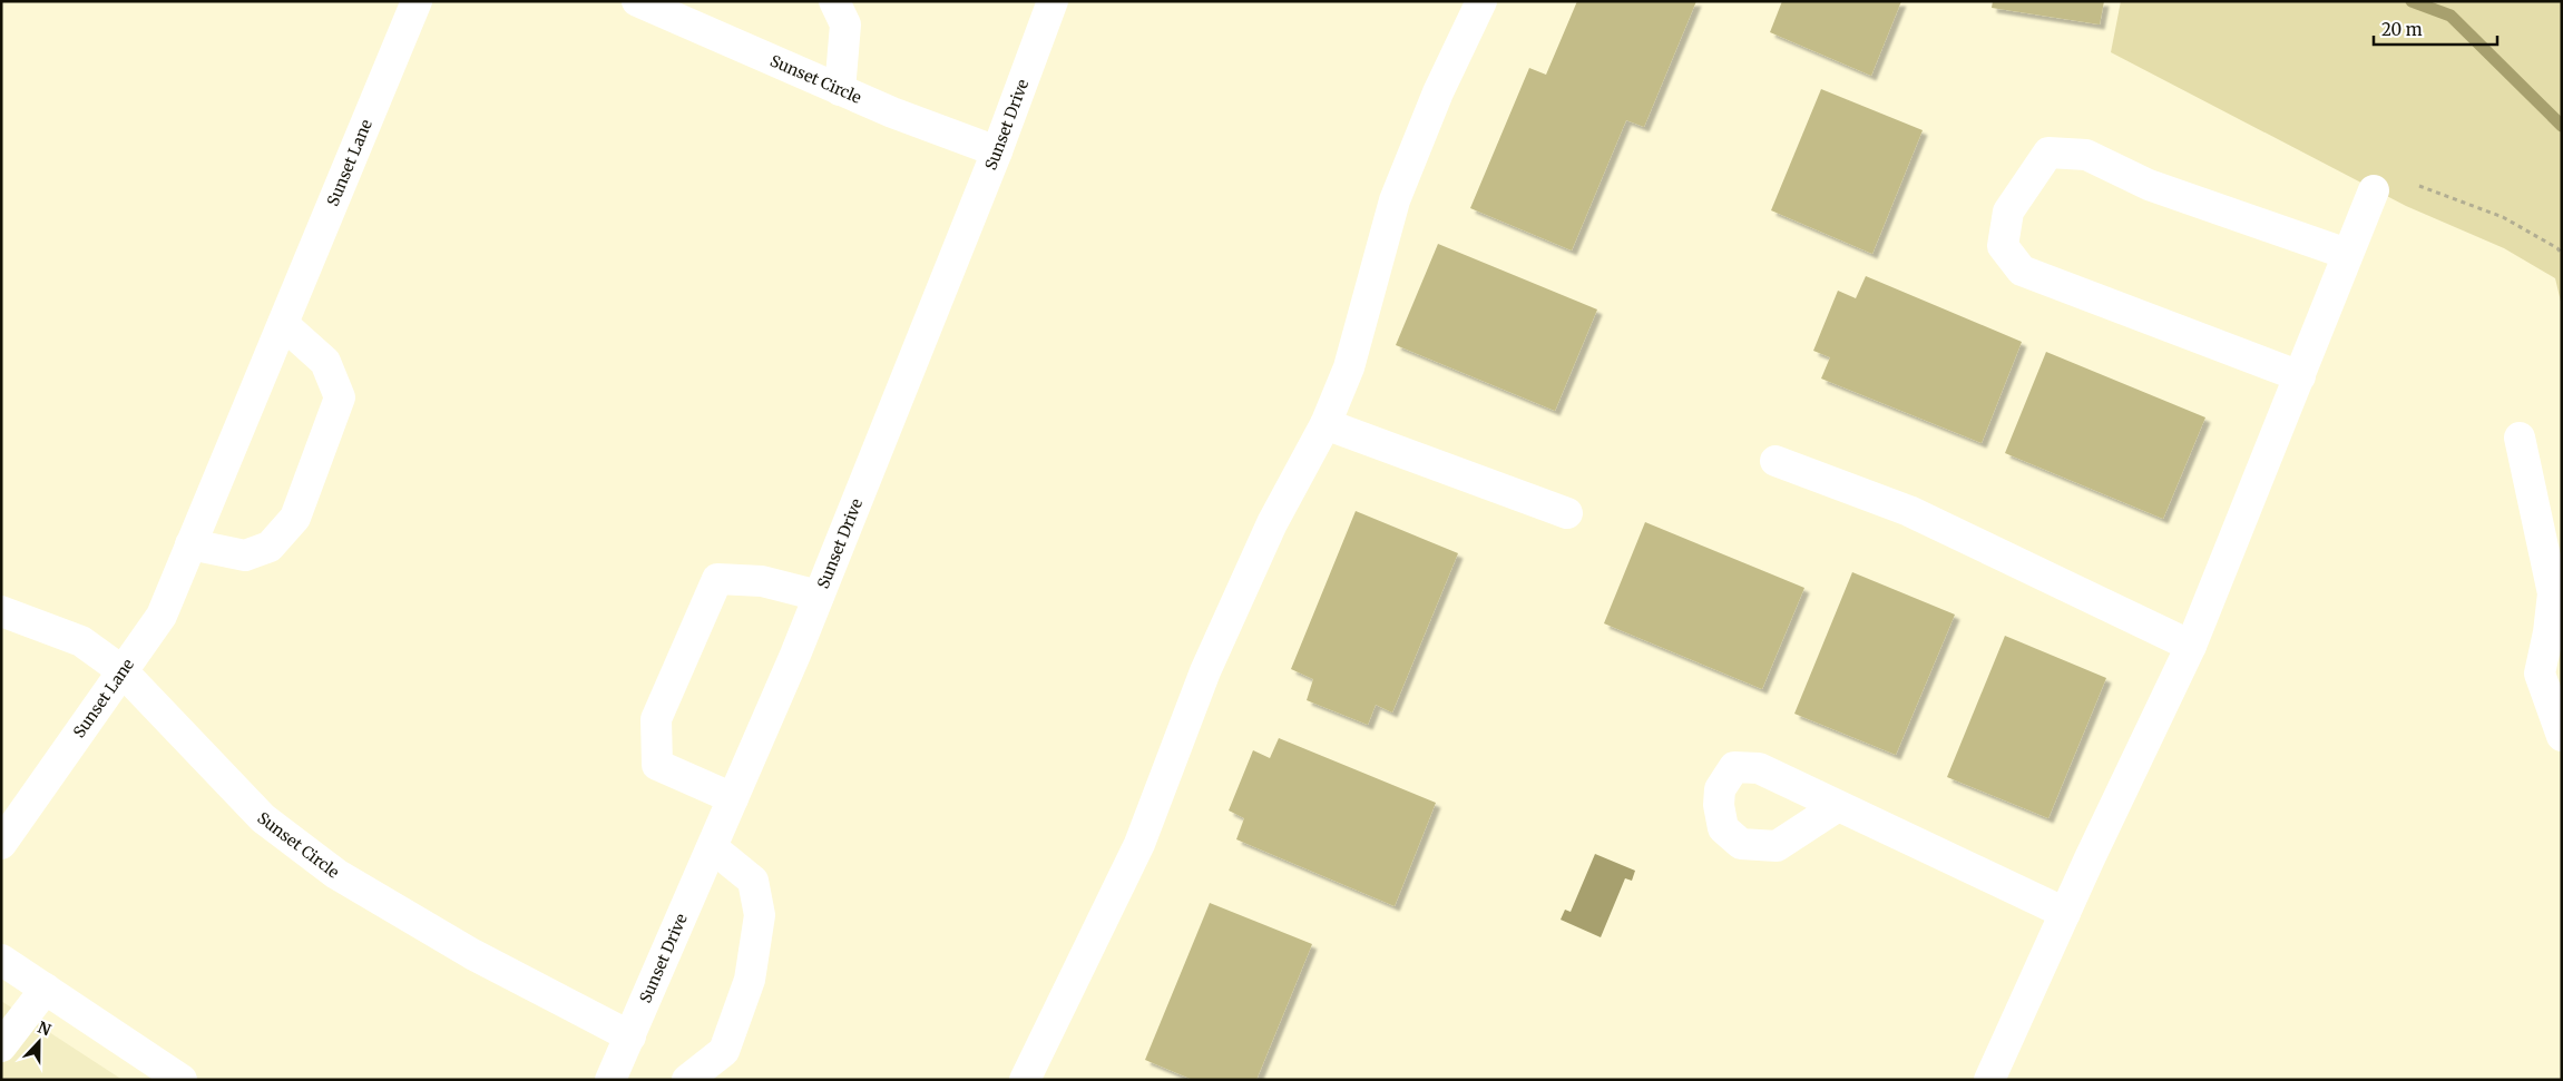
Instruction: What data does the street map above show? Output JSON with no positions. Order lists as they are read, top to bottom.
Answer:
{
  "streets": {
    "street": ["Sunset Circle", "Sunset Drive", "Sunset Lane"]
  },
  "crossings": [
    ["Sunset Circle", "Sunset Drive"],
    ["Sunset Circle", "Sunset Lane"]
  ],
  "scale_bar": "20 m",
  "north": "top"
}
